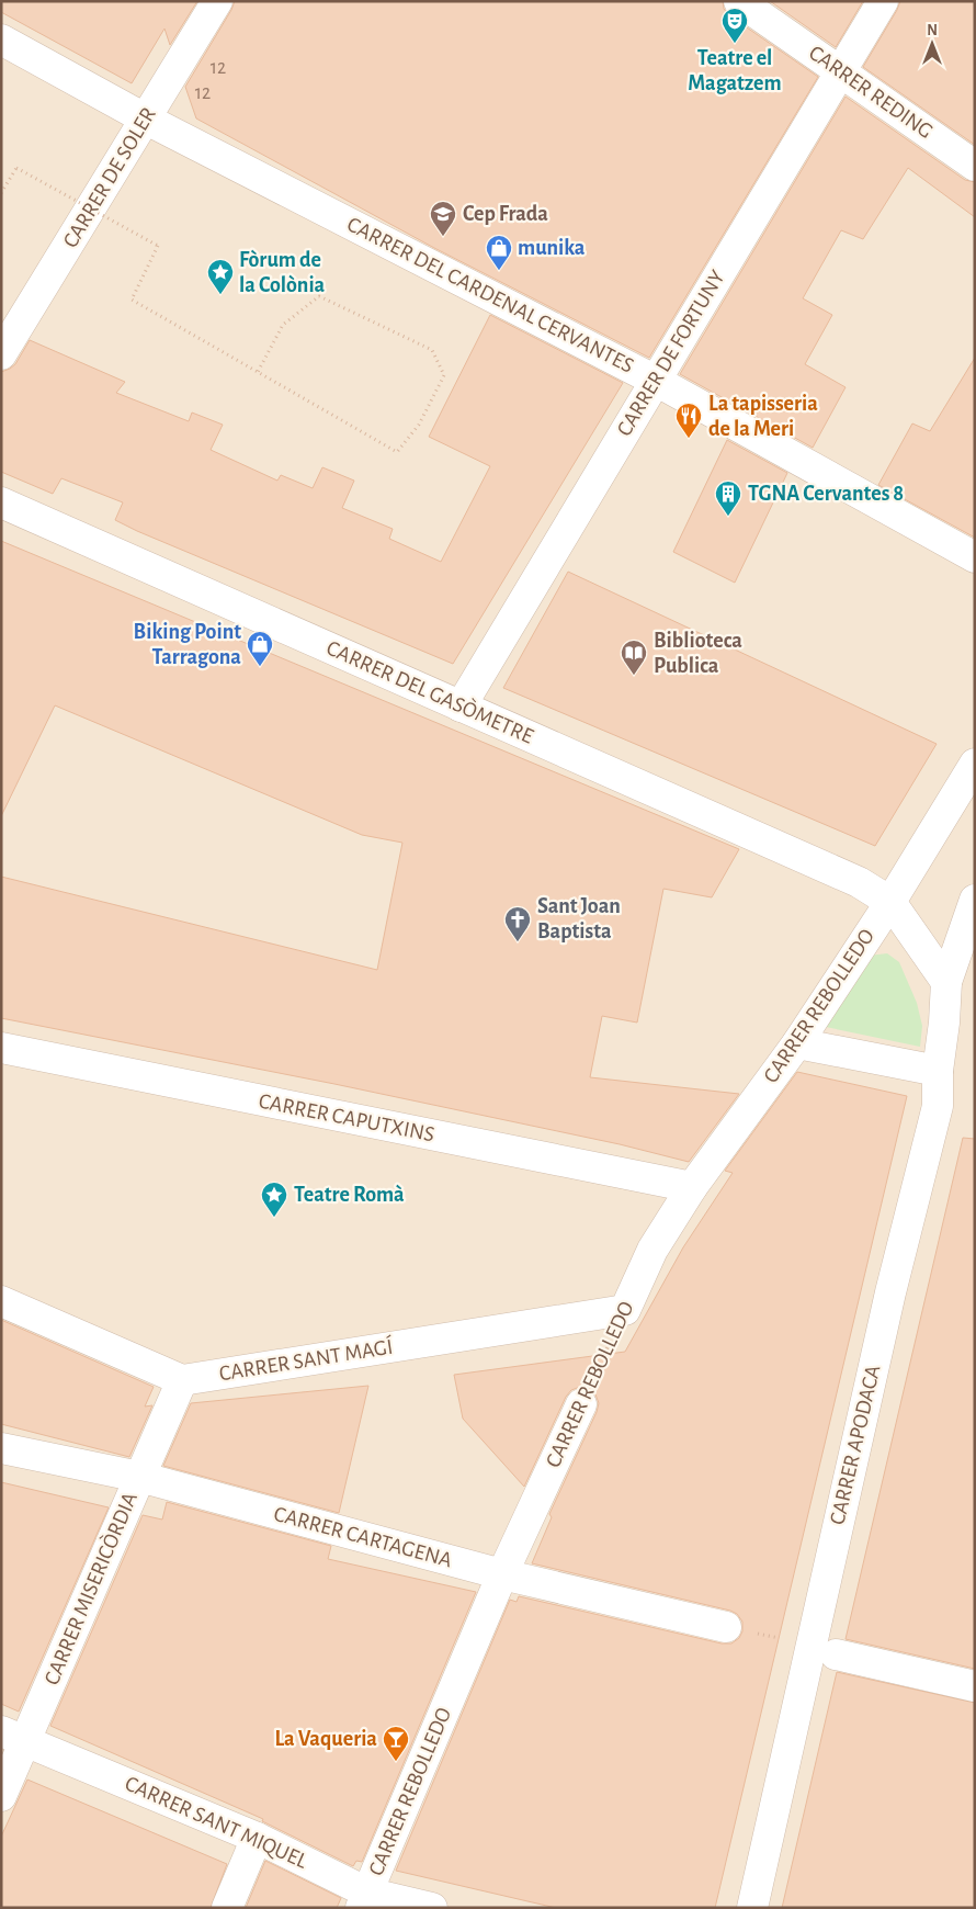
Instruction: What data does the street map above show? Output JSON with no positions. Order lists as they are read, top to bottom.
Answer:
{
  "streets": {
    "street": [
      "CARRER REDING",
      "CARRER DE SOLER",
      "CARRER DEL CARDENAL CERVANTES",
      "CARRER DE FORTUNY",
      "CARRER DEL GASÒMETRE",
      "CARRER REBOLLEDO",
      "CARRER CAPUTXINS",
      "CARRER SANT MAGÍ",
      "CARRER APODACA",
      "CARRER CARTAGENA",
      "CARRER MISERICÒRDIA",
      "CARRER SANT MIQUEL"
    ]
  },
  "crossings": [
    ["CARRER REDING", "CARRER DE FORTUNY"],
    ["CARRER DE SOLER", "CARRER DEL CARDENAL CERVANTES"],
    ["CARRER DEL CARDENAL CERVANTES", "CARRER DE FORTUNY"],
    ["CARRER DE FORTUNY", "CARRER DEL GASÒMETRE"],
    ["CARRER DEL GASÒMETRE", "CARRER REBOLLEDO"],
    ["CARRER REBOLLEDO", "CARRER CAPUTXINS"],
    ["CARRER REBOLLEDO", "CARRER SANT MAGÍ"],
    ["CARRER REBOLLEDO", "CARRER CARTAGENA"],
    ["CARRER REBOLLEDO", "CARRER SANT MIQUEL"],
    ["CARRER SANT MAGÍ", "CARRER MISERICÒRDIA"],
    ["CARRER CARTAGENA", "CARRER MISERICÒRDIA"],
    ["CARRER MISERICÒRDIA", "CARRER SANT MIQUEL"]
  ],
  "places": {
    "theatre": ["Teatre el Magatzem"],
    "school or university": ["Cep Frada"],
    "shop": ["munika", "Biking Point Tarragona"],
    "place": ["Fòrum de la Colònia", "Teatre Romà"],
    "restaurant": ["La tapisseria de la Meri"],
    "building": ["TGNA Cervantes 8"],
    "library": ["Biblioteca Publica"],
    "church": ["Sant Joan Baptista"],
    "bar": ["La Vaqueria"]
  },
  "house_numbers": ["12", "12"],
  "north": "top"
}
